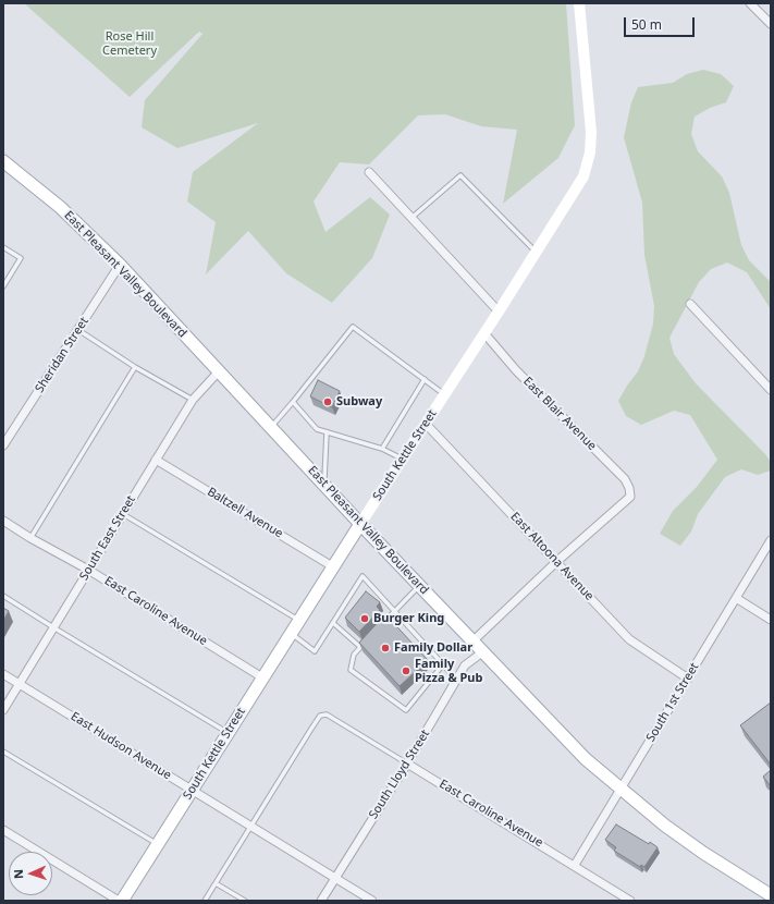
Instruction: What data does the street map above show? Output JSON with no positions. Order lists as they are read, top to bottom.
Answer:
{
  "streets": {
    "main road": ["East Pleasant Valley Boulevard", "South Kettle Street"],
    "street": [
      "Sheridan Street",
      "East Blair Avenue",
      "Baltzell Avenue",
      "South East Street",
      "East Altoona Avenue",
      "East Caroline Avenue",
      "South 1st Street",
      "East Hudson Avenue",
      "South Lloyd Street"
    ]
  },
  "crossings": [
    ["East Pleasant Valley Boulevard", "Sheridan Street"],
    ["East Pleasant Valley Boulevard", "South Kettle Street"],
    ["East Pleasant Valley Boulevard", "South East Street"],
    ["East Pleasant Valley Boulevard", "South 1st Street"],
    ["East Pleasant Valley Boulevard", "South Lloyd Street"],
    ["East Blair Avenue", "South Kettle Street"],
    ["East Blair Avenue", "East Altoona Avenue"],
    ["South Kettle Street", "Baltzell Avenue"],
    ["South Kettle Street", "East Altoona Avenue"],
    ["South Kettle Street", "East Caroline Avenue"],
    ["South Kettle Street", "East Hudson Avenue"],
    ["Baltzell Avenue", "South East Street"],
    ["South East Street", "East Caroline Avenue"],
    ["South East Street", "East Hudson Avenue"],
    ["East Altoona Avenue", "South 1st Street"],
    ["East Caroline Avenue", "South 1st Street"],
    ["East Caroline Avenue", "South Lloyd Street"],
    ["East Hudson Avenue", "South Lloyd Street"]
  ],
  "parks": ["Rose Hill Cemetery"],
  "places": [
    "Subway",
    "Burger King",
    "Family Dollar",
    "Family Pizza & Pub"
  ],
  "scale_bar": "50 m",
  "north": "left"
}
